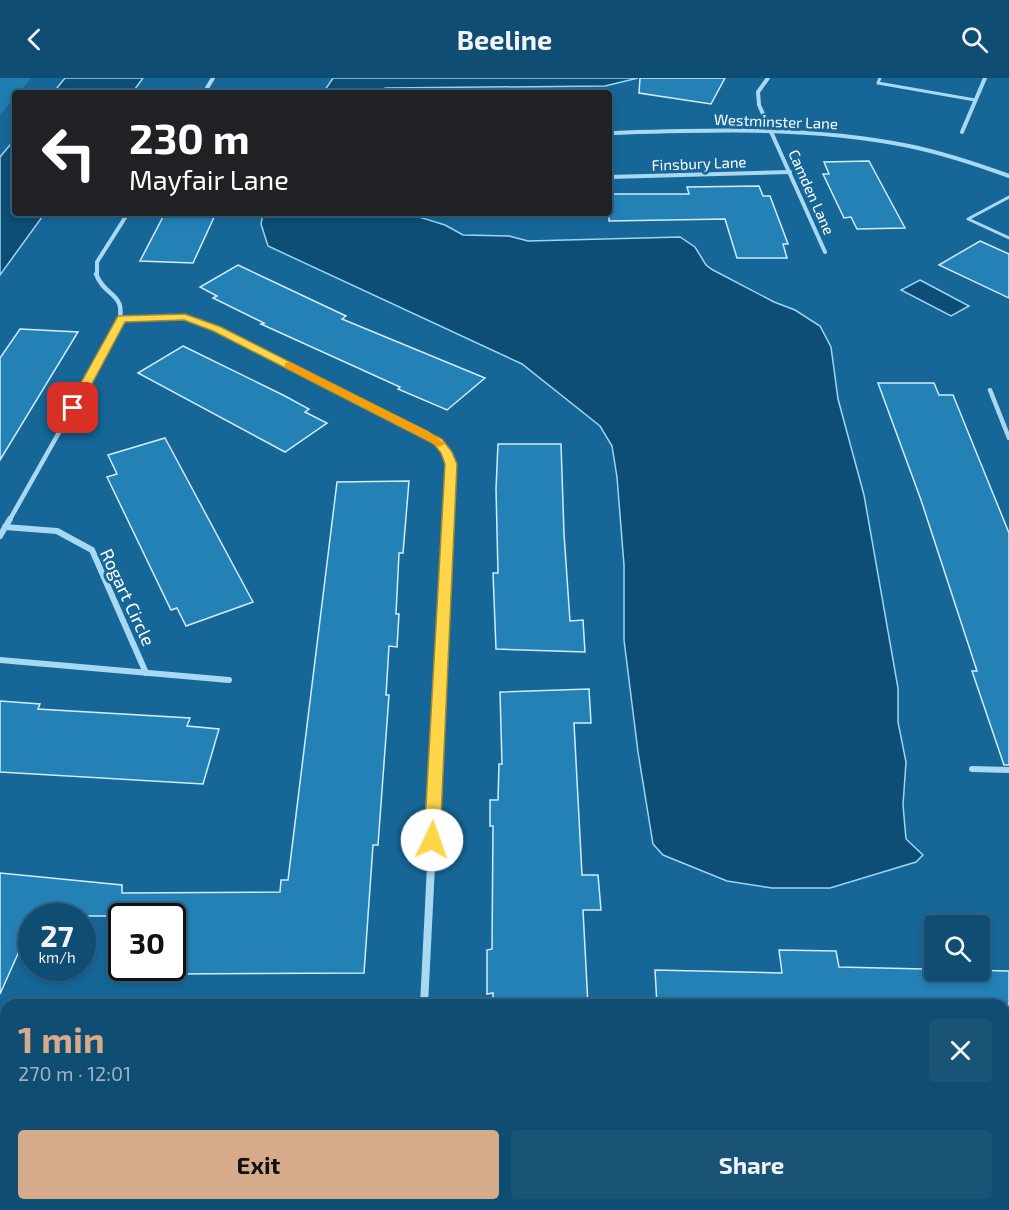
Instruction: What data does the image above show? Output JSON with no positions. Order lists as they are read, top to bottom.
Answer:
{
  "streets": {
    "street": [
      "Westminster Lane",
      "Finsbury Lane",
      "Camden Lane",
      "Rogart Circle"
    ]
  },
  "crossings": [
    ["Westminster Lane", "Camden Lane"],
    ["Finsbury Lane", "Camden Lane"]
  ],
  "page": {
    "header": "Beeline",
    "turn": ["230 m", "Mayfair Lane"],
    "speed": "27 km/h",
    "limit": "30",
    "heading": ["1 min", "270 m · 12:01"],
    "buttons": ["Exit", "Share"]
  }
}
